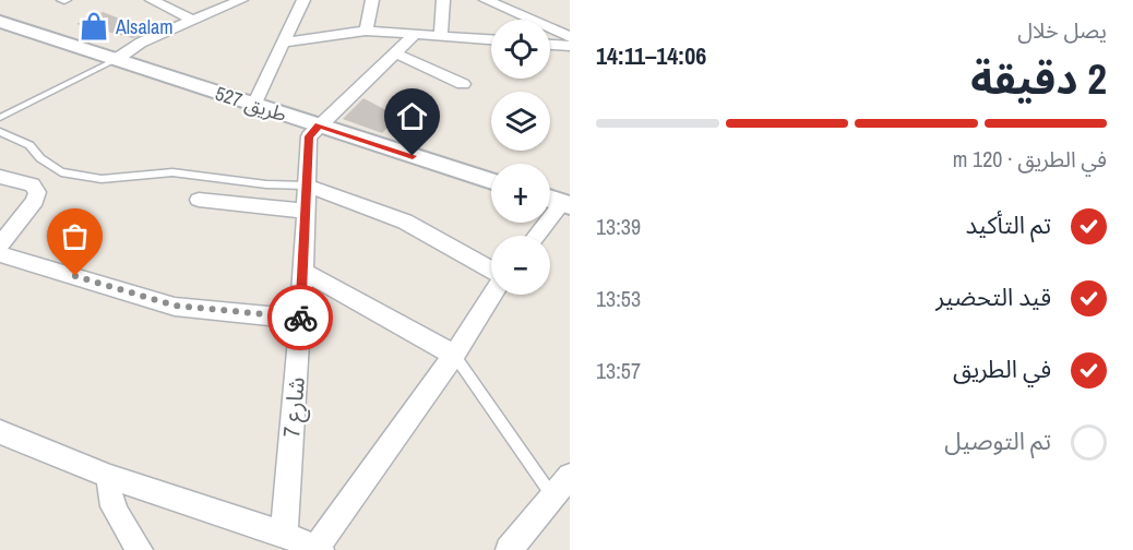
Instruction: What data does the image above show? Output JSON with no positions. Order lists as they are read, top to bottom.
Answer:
{
  "streets": {
    "street": ["طريق 527", "شارع 7"]
  },
  "crossings": [
    ["طريق 527", "شارع 7"]
  ],
  "places": {
    "shop": ["Alsalam"]
  },
  "page": {
    "heading": ["2 دقيقة", "يصل خلال", "14:06–14:11"],
    "map_buttons": ["+", "−"],
    "bar": "في الطريق · 120 m",
    "list": [
      ["تم التأكيد", "13:39"],
      ["قيد التحضير", "13:53"],
      ["في الطريق", "13:57"],
      "تم التوصيل"
    ]
  }
}
